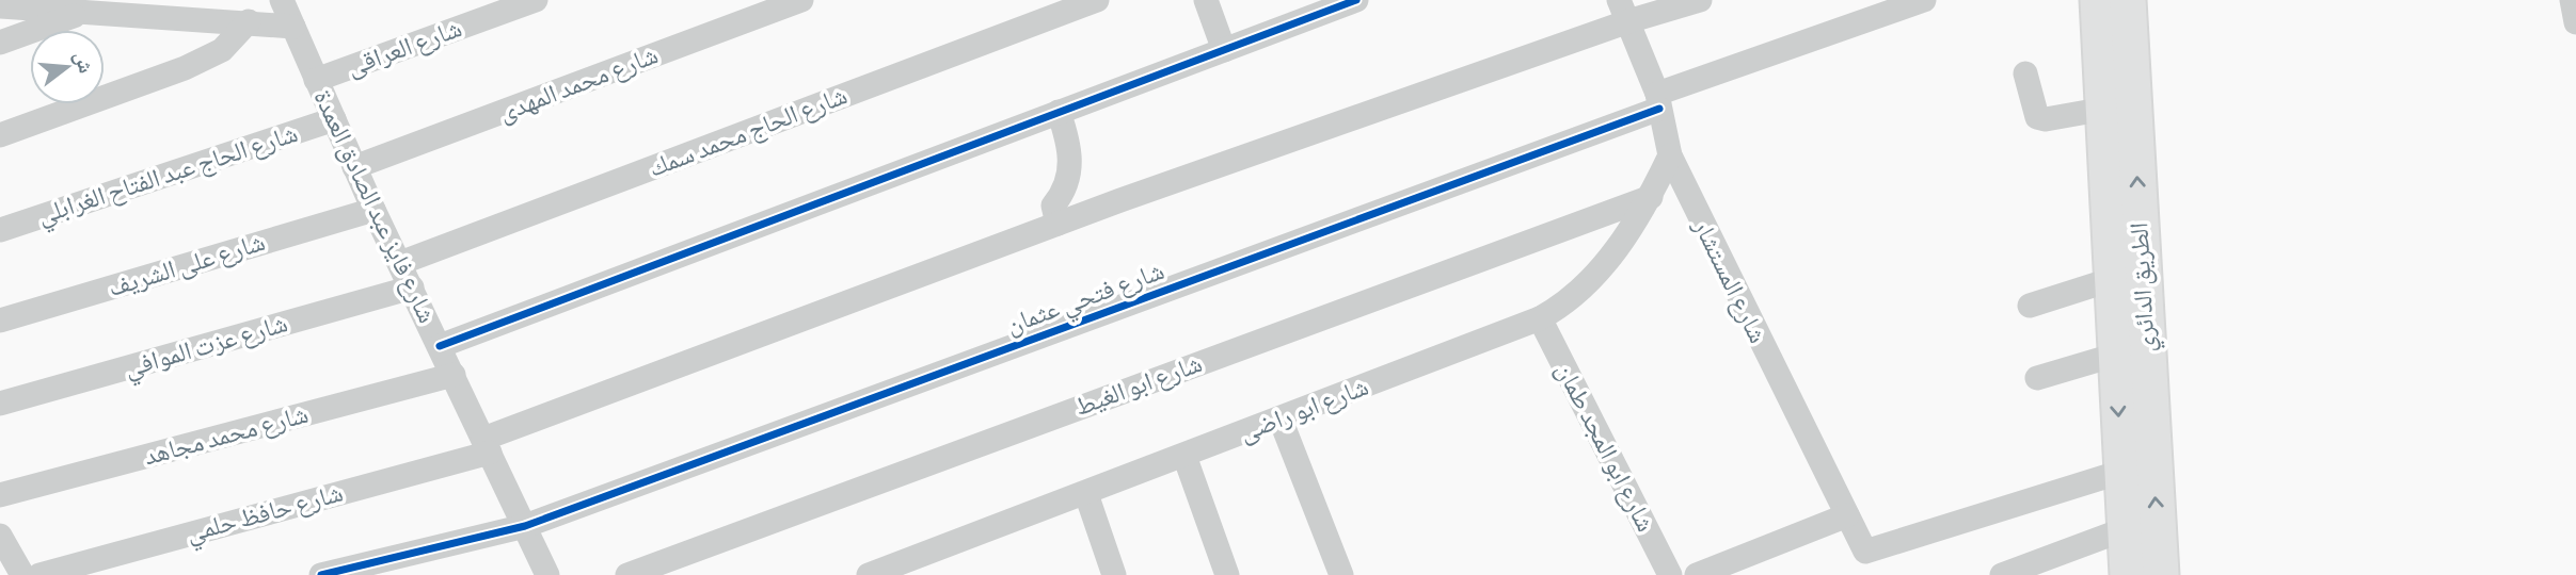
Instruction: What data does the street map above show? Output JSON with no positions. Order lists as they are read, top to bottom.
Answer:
{
  "streets": {
    "highway": ["الطريق الدائري"],
    "street": [
      "شارع العراقى",
      "شارع محمد المهدى",
      "شارع الحاج محمد سمك",
      "شارع الحاج عبد الفتاح الغرابلي",
      "شارع فايز عبد الصادق العمدة",
      "شارع على الشريف",
      "شارع المستشار",
      "شارع فتحي عثمان",
      "شارع عزت الموافي",
      "شارع ابو الغيط",
      "شارع ابو راضى",
      "شارع محمد مجاهد",
      "شارع ابو المجد طمان",
      "شارع حافظ حلمي"
    ]
  },
  "crossings": [
    ["شارع العراقى", "شارع فايز عبد الصادق العمدة"],
    ["شارع محمد المهدى", "شارع فايز عبد الصادق العمدة"],
    ["شارع الحاج محمد سمك", "شارع فايز عبد الصادق العمدة"],
    ["شارع الحاج عبد الفتاح الغرابلي", "شارع فايز عبد الصادق العمدة"],
    ["شارع فايز عبد الصادق العمدة", "شارع على الشريف"],
    ["شارع فايز عبد الصادق العمدة", "شارع فتحي عثمان"],
    ["شارع فايز عبد الصادق العمدة", "شارع عزت الموافي"],
    ["شارع فايز عبد الصادق العمدة", "شارع محمد مجاهد"],
    ["شارع فايز عبد الصادق العمدة", "شارع حافظ حلمي"],
    ["شارع المستشار", "الطريق الدائري"],
    ["شارع المستشار", "شارع فتحي عثمان"],
    ["شارع المستشار", "شارع ابو راضى"],
    ["شارع المستشار", "شارع حافظ حلمي"],
    ["شارع ابو الغيط", "شارع ابو راضى"],
    ["شارع ابو راضى", "شارع ابو المجد طمان"]
  ],
  "north": "right"
}
